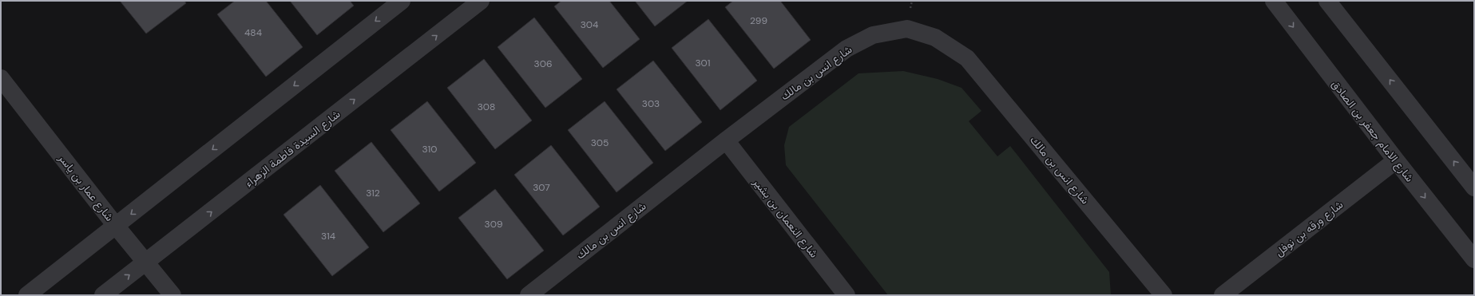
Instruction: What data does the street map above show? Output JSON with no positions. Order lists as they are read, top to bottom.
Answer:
{
  "streets": {
    "street": [
      "شارع انس بن مالك",
      "شارع الامام جعفر بن الصادق",
      "شارع السيدة فاطمة الزهراء",
      "شارع عمار بن ياسر",
      "شارع النعمان بن بشير",
      "شارع ورقه بن نوفل"
    ]
  },
  "crossings": [
    ["شارع انس بن مالك", "شارع النعمان بن بشير"],
    ["شارع الامام جعفر بن الصادق", "شارع ورقه بن نوفل"],
    ["شارع السيدة فاطمة الزهراء", "شارع عمار بن ياسر"]
  ],
  "house_numbers": [
    "299",
    "304",
    "484",
    "301",
    "306",
    "303",
    "308",
    "305",
    "310",
    "307",
    "312",
    "309",
    "314"
  ]
}
